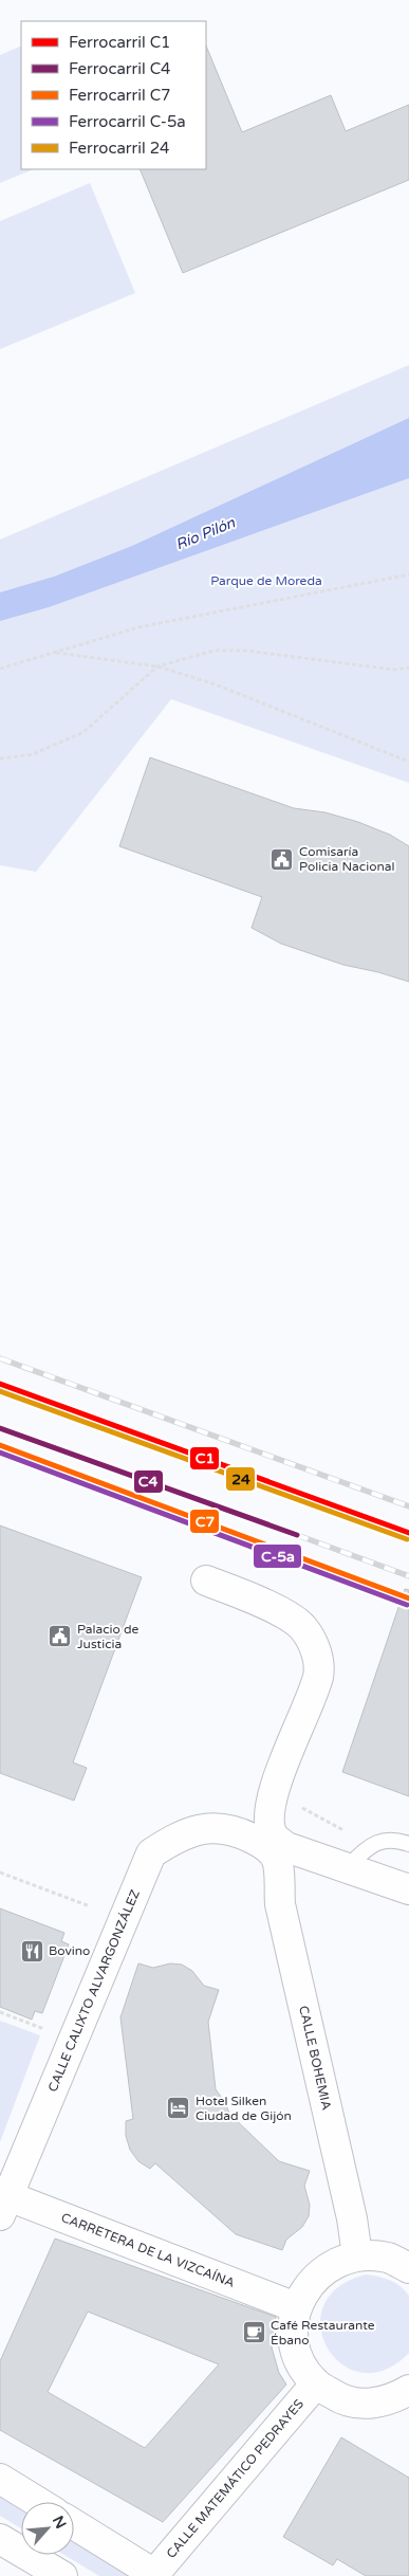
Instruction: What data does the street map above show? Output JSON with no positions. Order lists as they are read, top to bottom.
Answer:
{
  "streets": {
    "street": [
      "CALLE CALIXTO ALVARGONZÁLEZ",
      "CALLE BOHEMIA",
      "CARRETERA DE LA VIZCAÍNA",
      "CALLE MATEMÁTICO PEDRAYES"
    ]
  },
  "crossings": [
    ["CALLE CALIXTO ALVARGONZÁLEZ", "CALLE BOHEMIA"],
    ["CALLE CALIXTO ALVARGONZÁLEZ", "CARRETERA DE LA VIZCAÍNA"]
  ],
  "water": ["Río Pilón"],
  "parks": ["Parque de Moreda"],
  "places": {
    "public building": ["Comisaría Policia Nacional", "Palacio de Justicia"],
    "restaurant": ["Bovino"],
    "hotel": ["Hotel Silken Ciudad de Gijón"],
    "cafe": ["Café Restaurante Ébano"]
  },
  "lines": [
    "rail line C1",
    "rail line 24",
    "rail line C4",
    "rail line C7",
    "rail line C-5a"
  ],
  "legend": [
    "Ferrocarril C1",
    "Ferrocarril C4",
    "Ferrocarril C7",
    "Ferrocarril C-5a",
    "Ferrocarril 24"
  ],
  "north": "top right"
}
